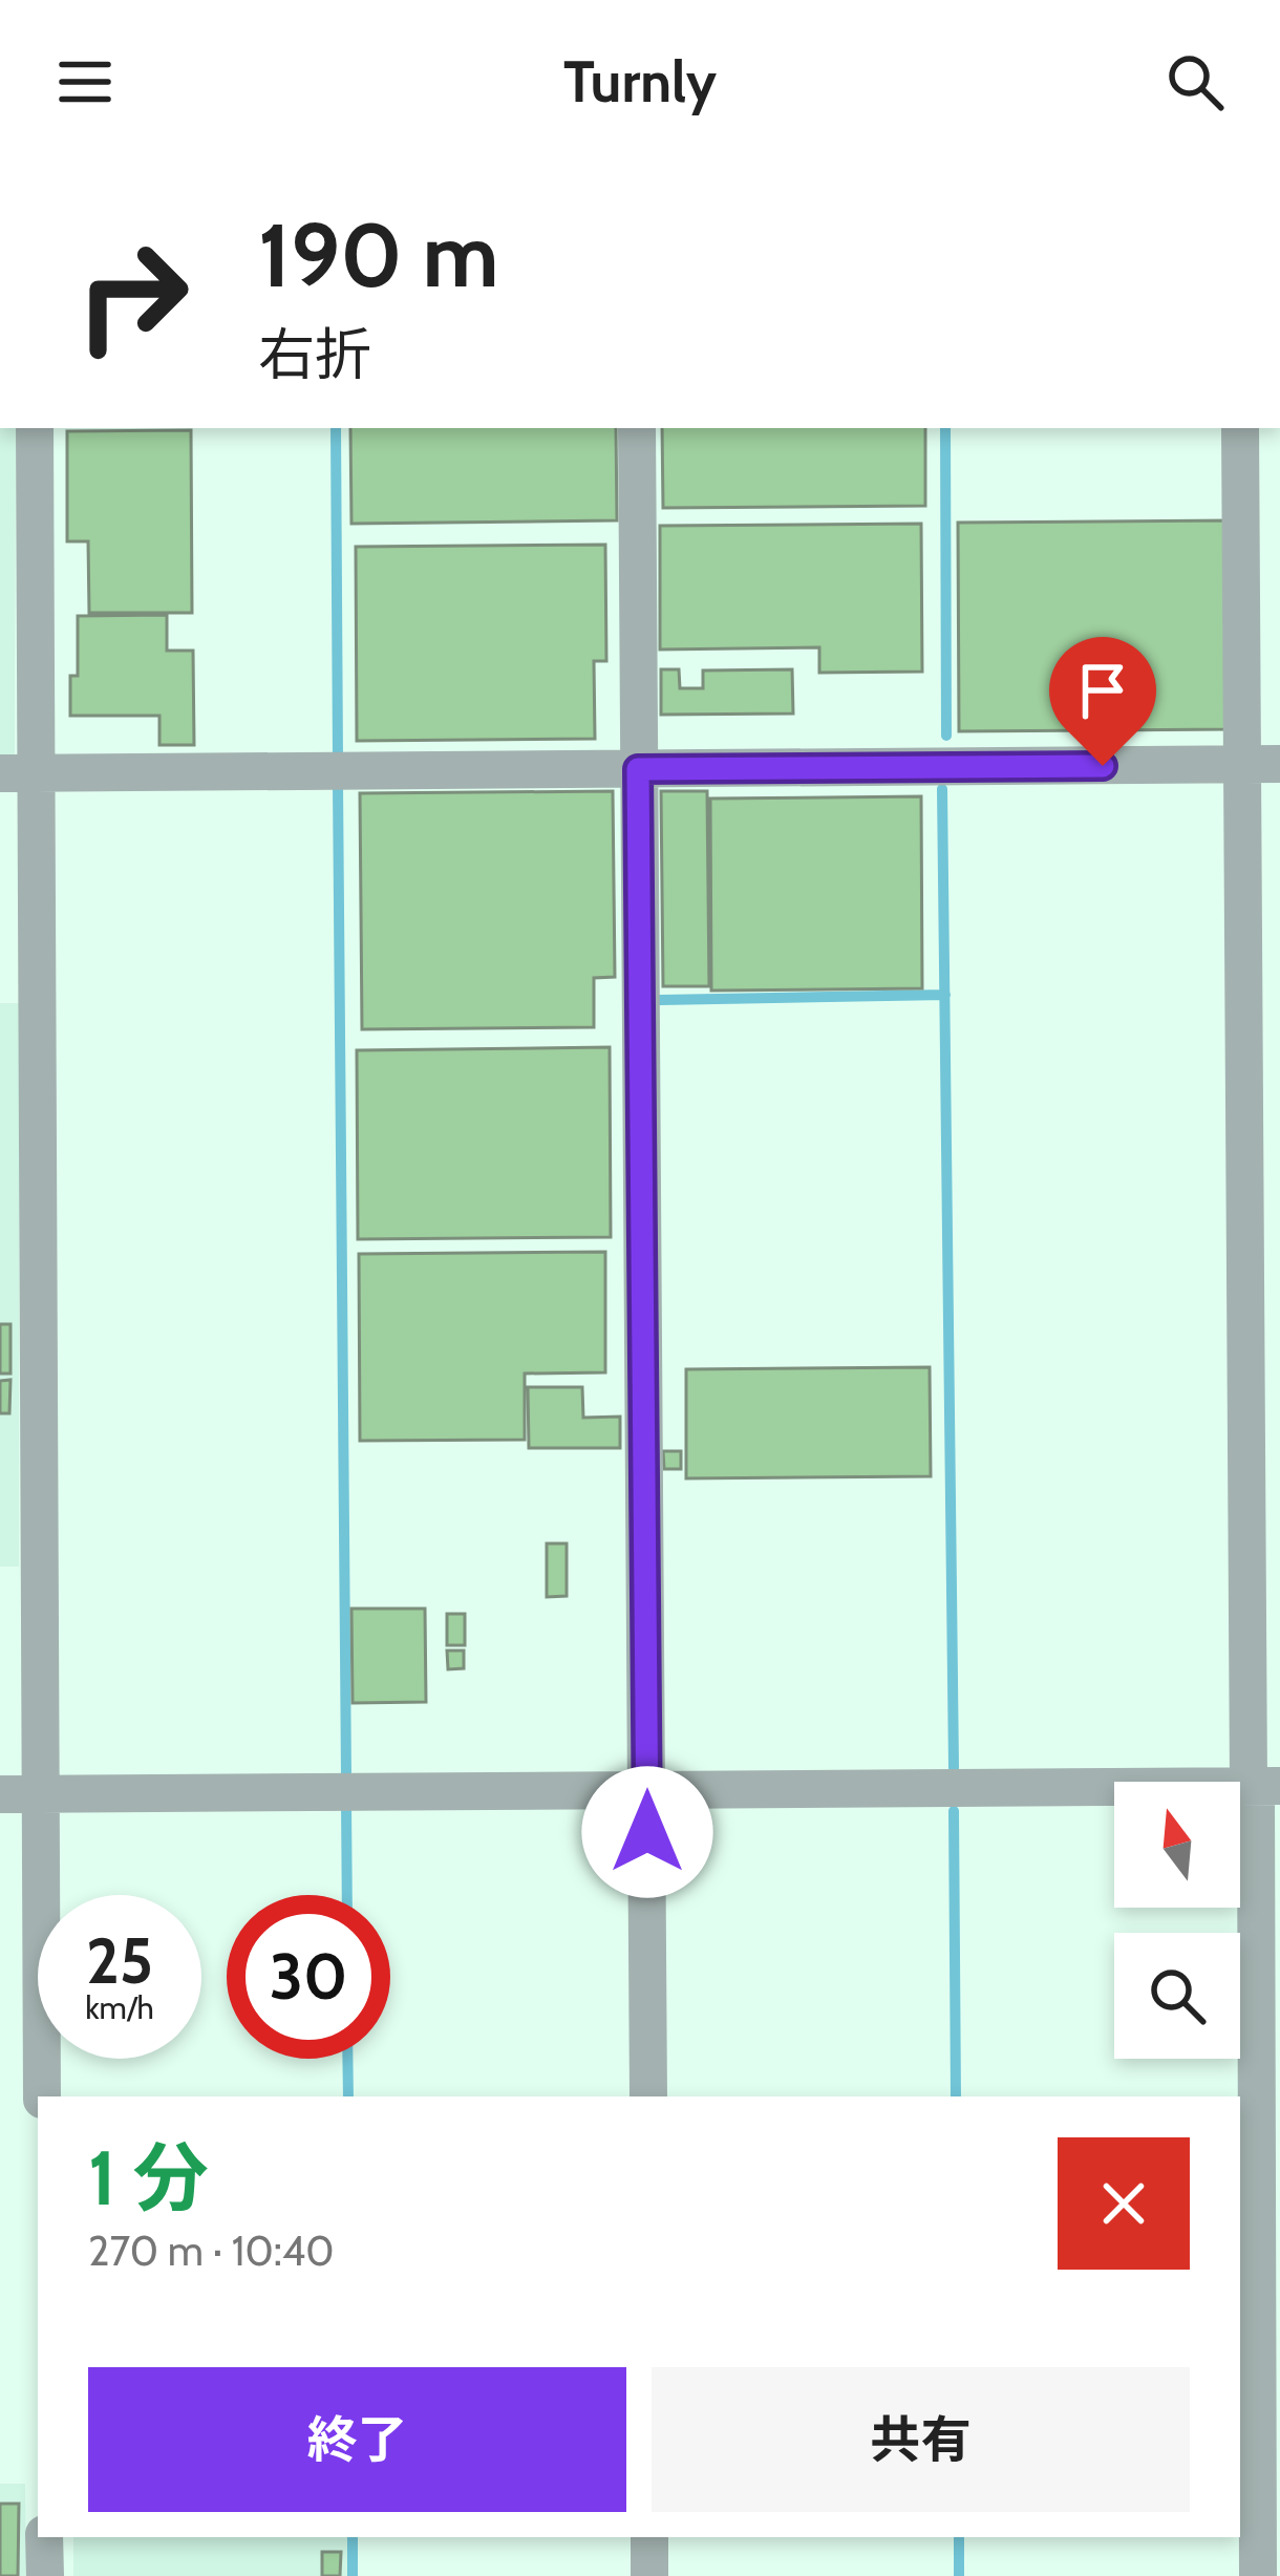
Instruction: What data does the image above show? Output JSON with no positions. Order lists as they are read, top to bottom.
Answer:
{
  "north": "top",
  "page": {
    "header": "Turnly",
    "turn": ["190 m", "右折"],
    "speed": "25 km/h",
    "limit": "30",
    "heading": ["1 分", "270 m · 10:40"],
    "buttons": ["終了", "共有"]
  }
}
